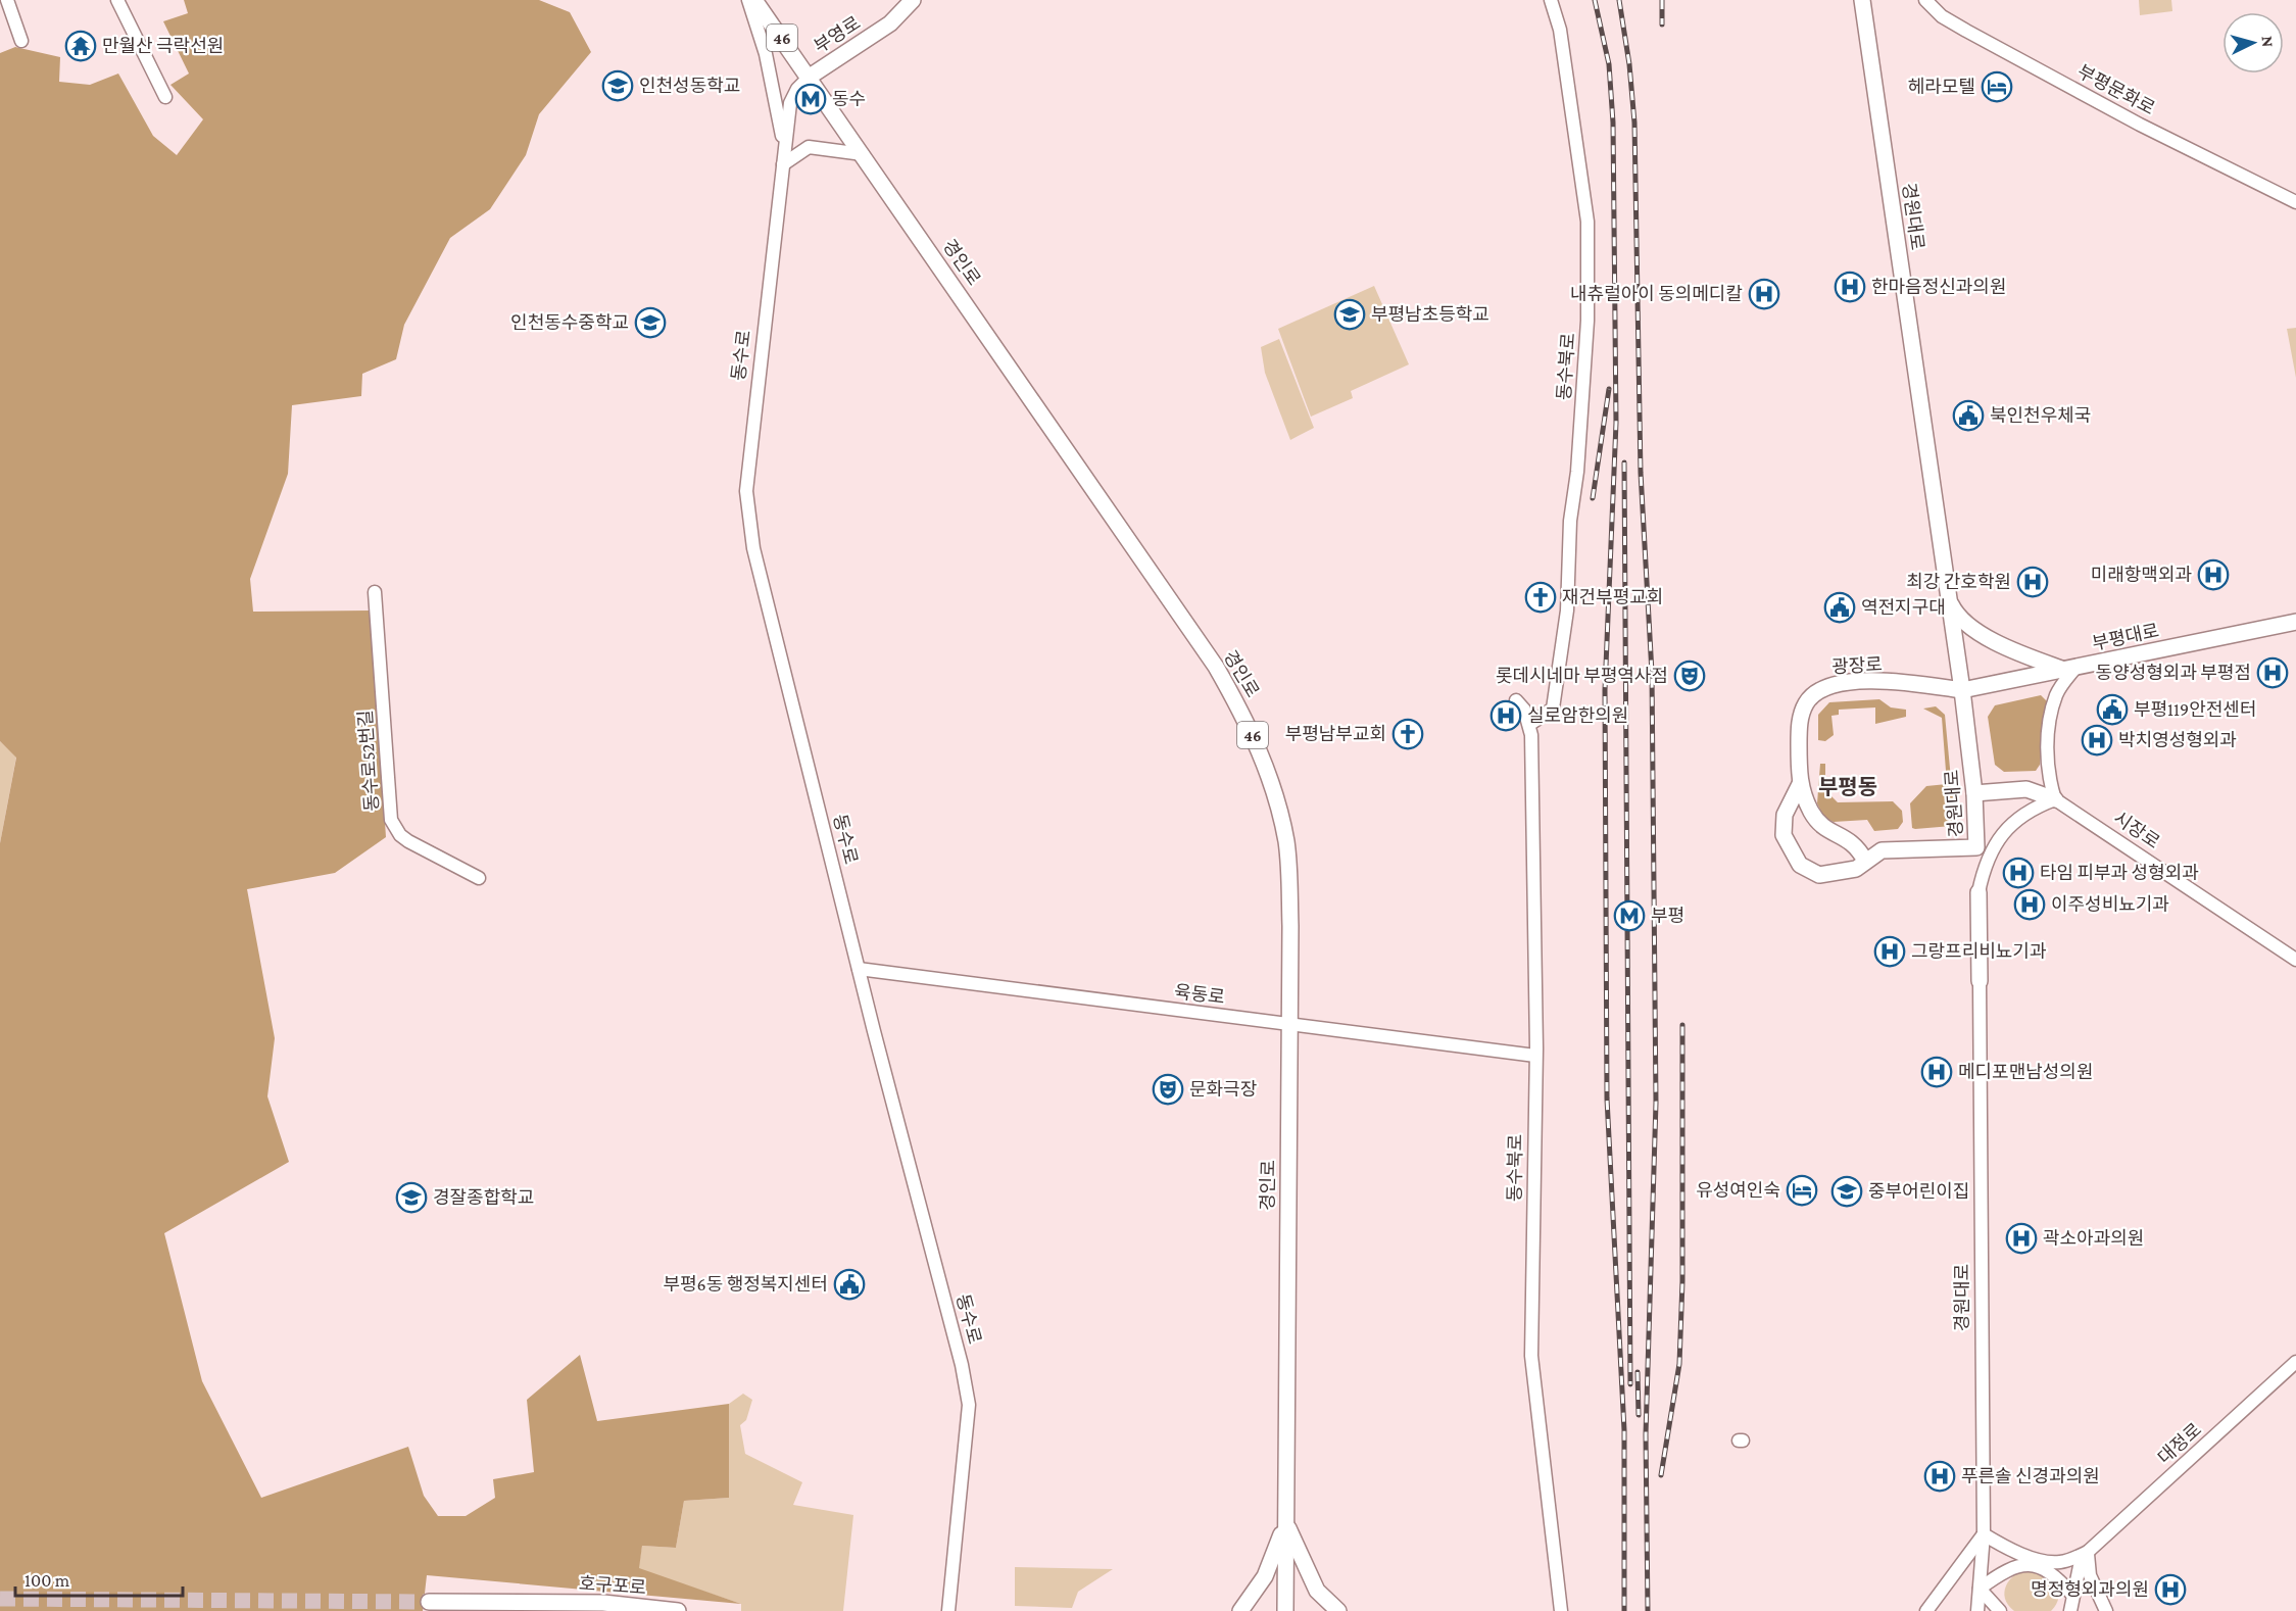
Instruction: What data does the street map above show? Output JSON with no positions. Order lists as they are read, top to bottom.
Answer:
{
  "streets": {
    "main road": [
      "부영로",
      "46",
      "경원대로",
      "경인로",
      "부평대로",
      "광장로",
      "시장로",
      "호구포로"
    ],
    "street": [
      "부평문화로",
      "동수로",
      "동수북로",
      "동수로52번길",
      "육동로",
      "대정로"
    ]
  },
  "crossings": [
    ["부영로", "경인로"],
    ["부영로", "동수로"],
    ["경원대로", "부평대로"],
    ["경원대로", "광장로"],
    ["경원대로", "시장로"],
    ["경인로", "동수로"],
    ["경인로", "육동로"],
    ["동수로", "육동로"],
    ["동수북로", "육동로"],
    ["부평대로", "광장로"]
  ],
  "districts": ["부평동"],
  "places": {
    "temple": ["만월산 극락선원"],
    "school or university": [
      "인천성동학교",
      "부평남초등학교",
      "인천동수중학교",
      "중부어린이집",
      "경잘종합학교"
    ],
    "hotel": ["헤라모텔", "유성여인숙"],
    "metro station": ["동수", "부평"],
    "hospital": [
      "한마음정신과의원",
      "내츄럴아이 동의메디칼",
      "미래항맥외과",
      "최강 간호학원",
      "동양성형외과 부평점",
      "실로암한의원",
      "박치영성형외과",
      "타임 피부과 성형외과",
      "이주성비뇨기과",
      "그랑프리비뇨기과",
      "메디포맨남성의원",
      "곽소아과의원",
      "푸른솔 신경과의원",
      "명정형외과의원"
    ],
    "public building": [
      "북인천우체국",
      "역전지구대",
      "부평119안전센터",
      "부평6동 행정복지센터"
    ],
    "church": ["재건부평교회", "부평남부교회"],
    "theatre": ["롯데시네마 부평역사점", "문화극장"]
  },
  "scale_bar": "100 m",
  "north": "right"
}
